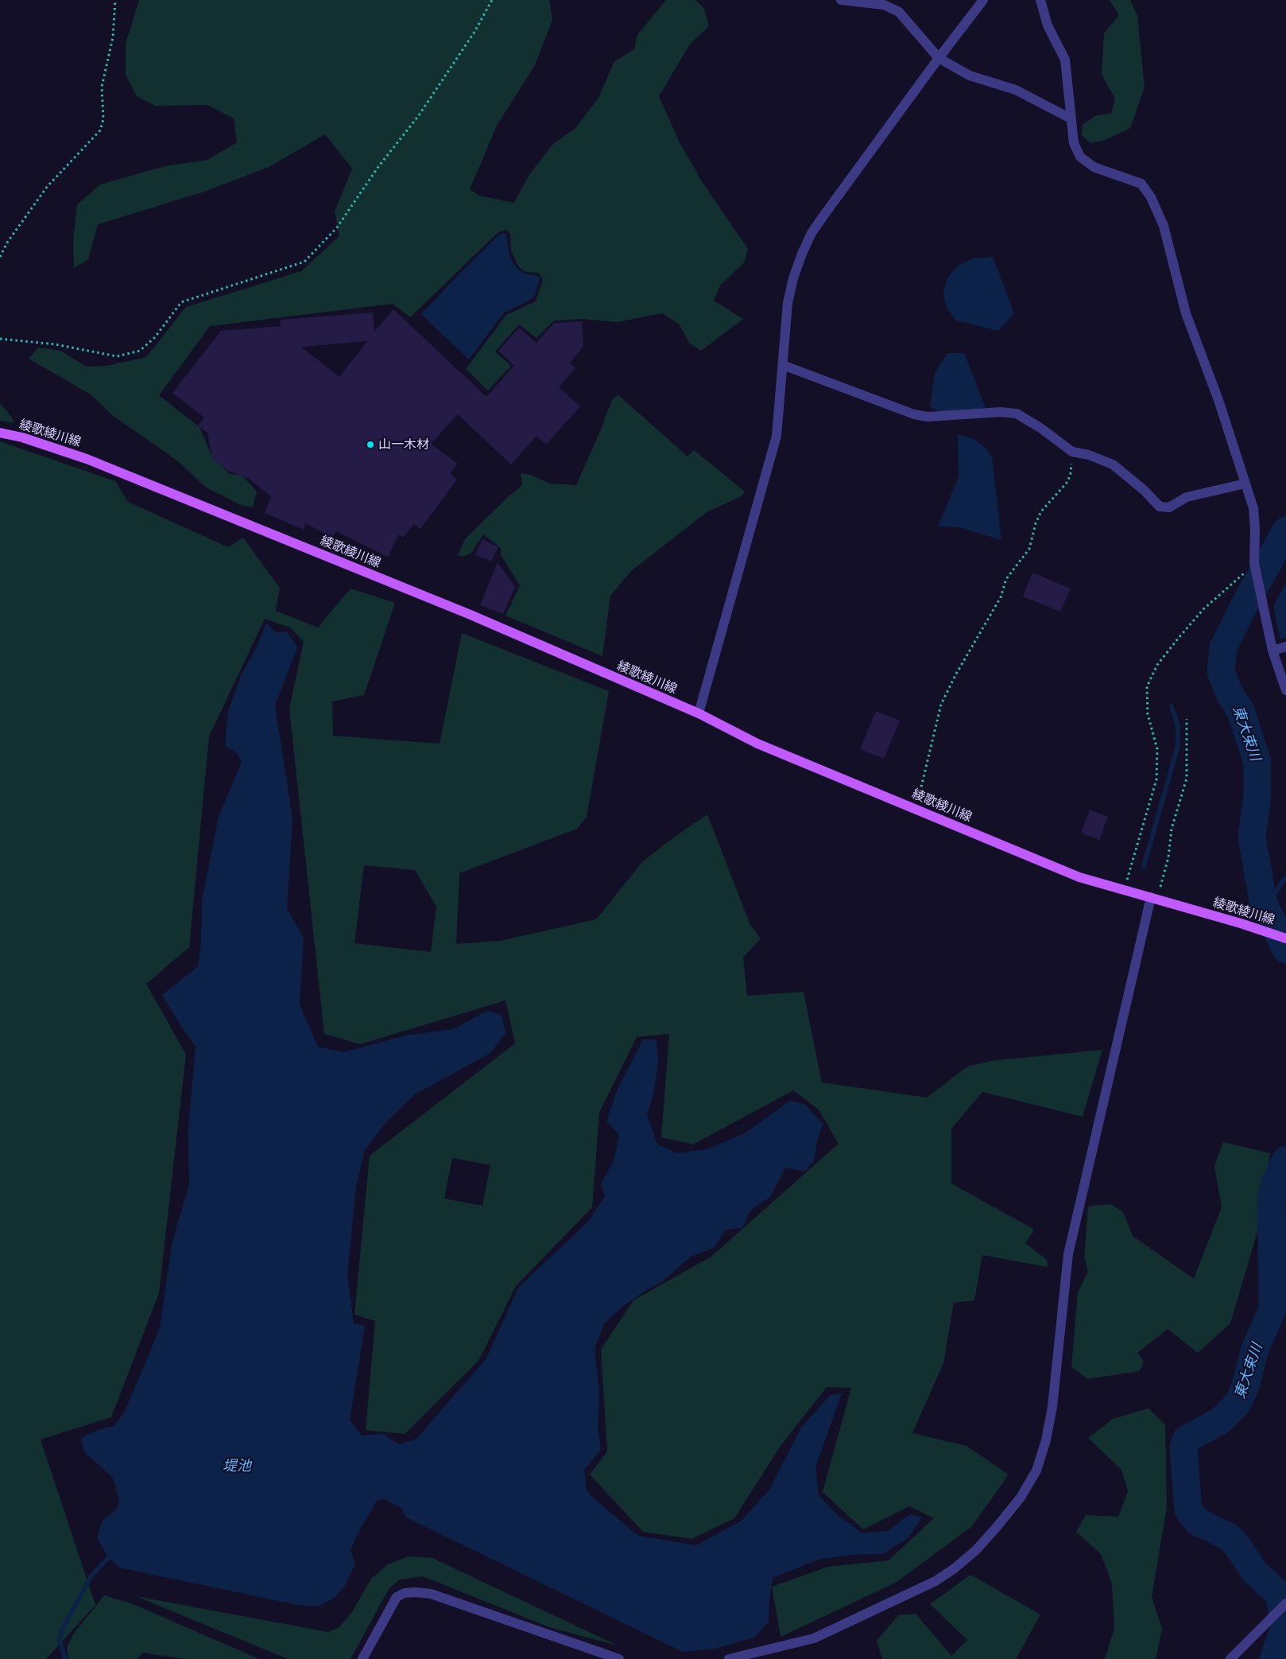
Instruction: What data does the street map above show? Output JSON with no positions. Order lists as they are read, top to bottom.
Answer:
{
  "streets": {
    "main road": ["綾歌綾川線"]
  },
  "water": ["東大束川", "堤池"],
  "places": ["山一木材"]
}
